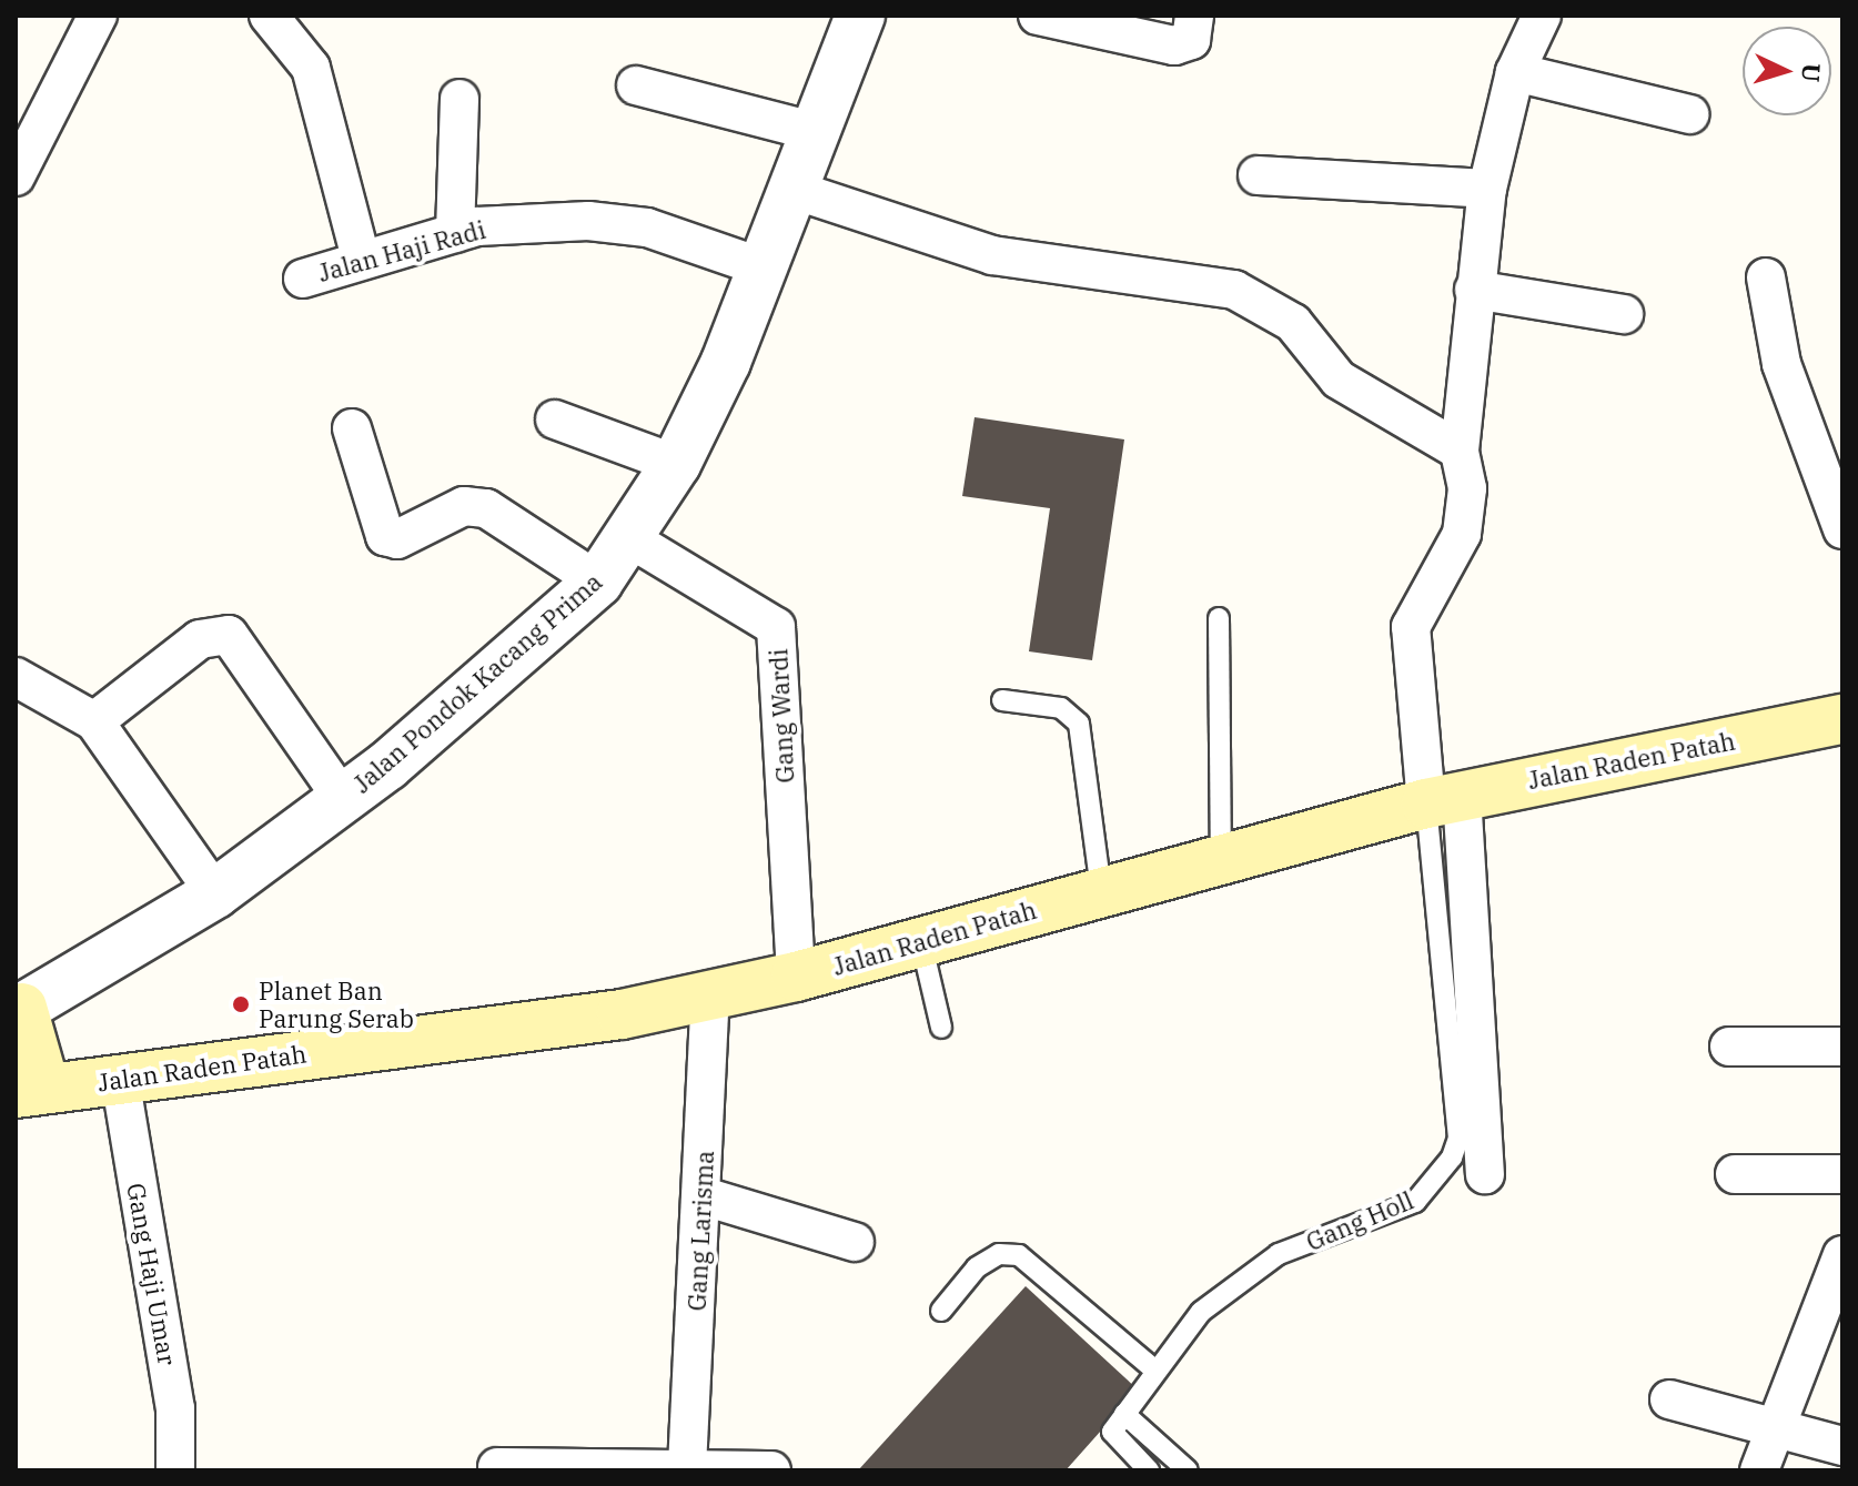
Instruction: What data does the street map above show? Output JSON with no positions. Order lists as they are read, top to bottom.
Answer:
{
  "streets": {
    "main road": ["Jalan Raden Patah"],
    "street": [
      "Jalan Haji Radi",
      "Jalan Pondok Kacang Prima",
      "Gang Wardi",
      "Gang Larisma",
      "Gang Haji Umar"
    ],
    "lane": ["Gang Holl"]
  },
  "crossings": [
    ["Jalan Haji Radi", "Jalan Pondok Kacang Prima"],
    ["Jalan Pondok Kacang Prima", "Gang Wardi"],
    ["Gang Wardi", "Jalan Raden Patah"],
    ["Jalan Raden Patah", "Gang Holl"],
    ["Jalan Raden Patah", "Gang Larisma"],
    ["Jalan Raden Patah", "Gang Haji Umar"]
  ],
  "places": ["Planet Ban Parung Serab"],
  "north": "right"
}
